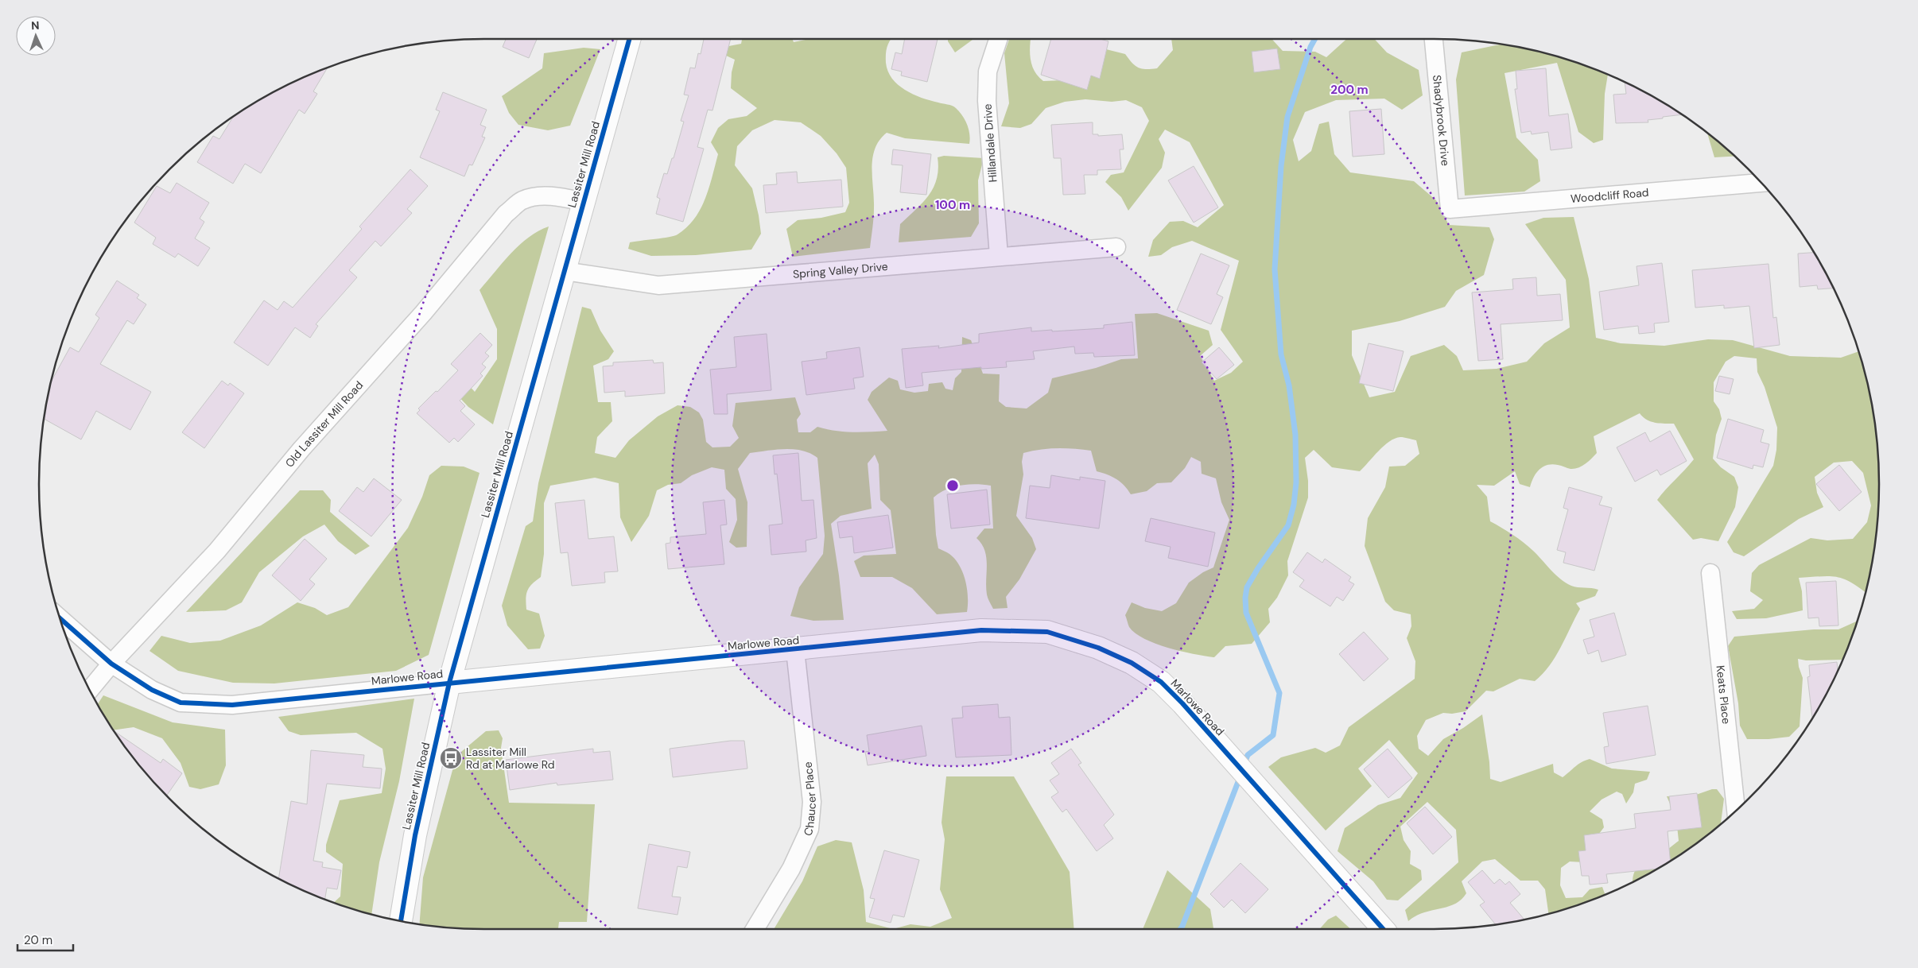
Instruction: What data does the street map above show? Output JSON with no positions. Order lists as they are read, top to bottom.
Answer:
{
  "streets": {
    "street": [
      "Shadybrook Drive",
      "Hillandale Drive",
      "Lassiter Mill Road",
      "Woodcliff Road",
      "Spring Valley Drive",
      "Old Lassiter Mill Road",
      "Marlowe Road",
      "Keats Place",
      "Chaucer Place"
    ]
  },
  "crossings": [
    ["Shadybrook Drive", "Woodcliff Road"],
    ["Hillandale Drive", "Spring Valley Drive"],
    ["Lassiter Mill Road", "Spring Valley Drive"],
    ["Lassiter Mill Road", "Old Lassiter Mill Road"],
    ["Lassiter Mill Road", "Marlowe Road"],
    ["Old Lassiter Mill Road", "Marlowe Road"],
    ["Marlowe Road", "Chaucer Place"]
  ],
  "places": {
    "bus stop": ["Lassiter Mill Rd at Marlowe Rd"]
  },
  "scale_bar": "20 m",
  "north": "top",
  "rings": ["200 m", "100 m"]
}
